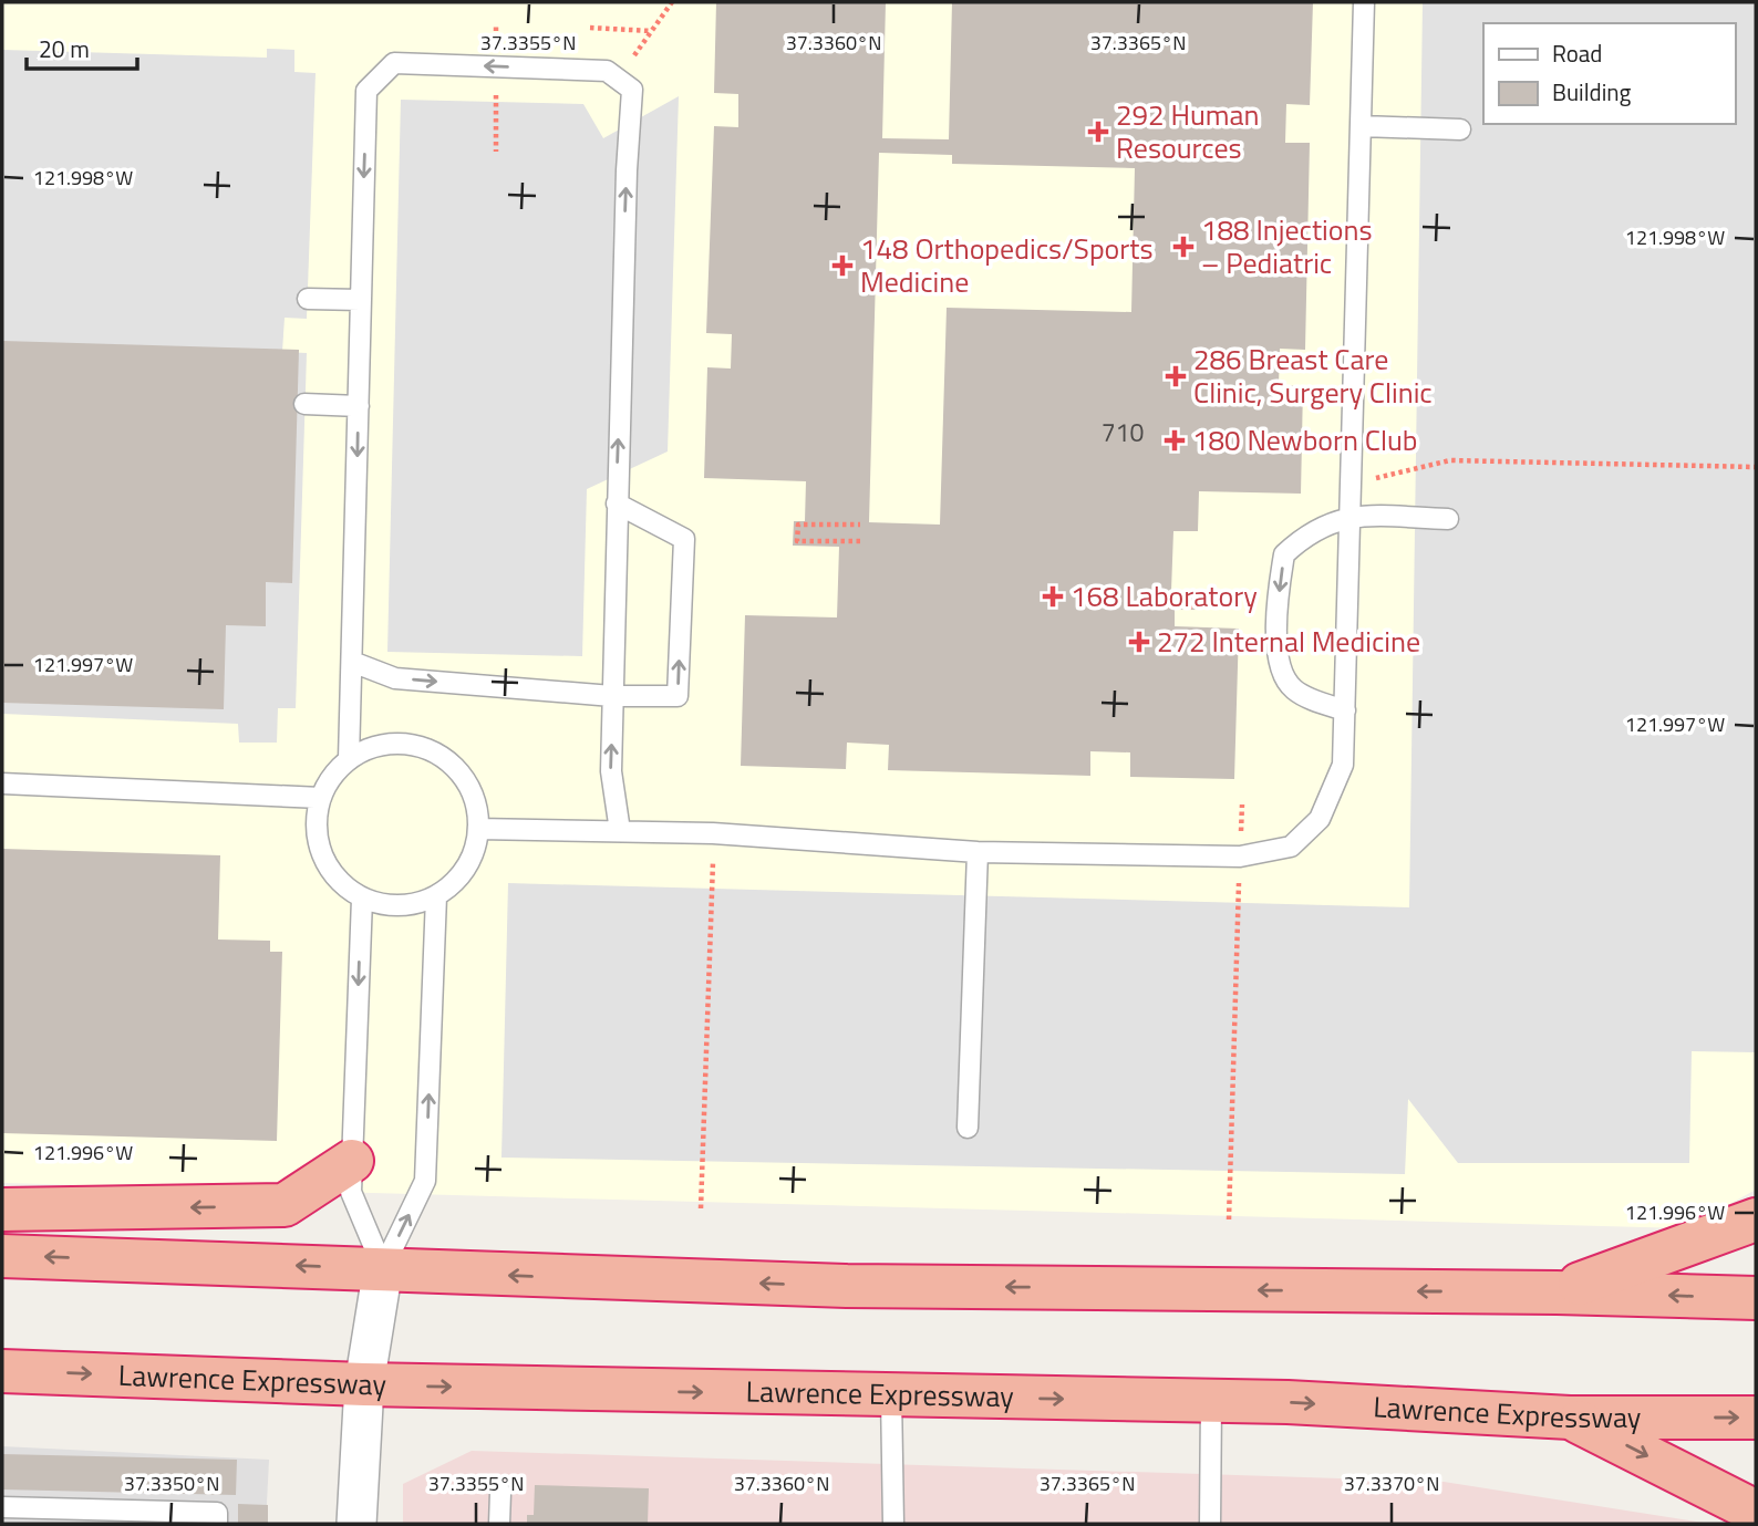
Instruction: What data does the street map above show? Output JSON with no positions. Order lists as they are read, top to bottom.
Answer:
{
  "streets": {
    "highway": ["Lawrence Expressway"]
  },
  "places": {
    "health": [
      "292 Human Resources",
      "188 Injections – Pediatric",
      "148 Orthopedics/Sports Medicine",
      "286 Breast Care Clinic, Surgery Clinic",
      "180 Newborn Club",
      "168 Laboratory",
      "272 Internal Medicine"
    ]
  },
  "house_numbers": ["710"],
  "legend": ["Road", "Building"],
  "scale_bar": "20 m",
  "coordinates": [
    "37.3355°N",
    "37.3360°N",
    "37.3365°N",
    "121.998°W",
    "121.997°W",
    "121.996°W",
    "37.3350°N",
    "37.3370°N"
  ]
}
